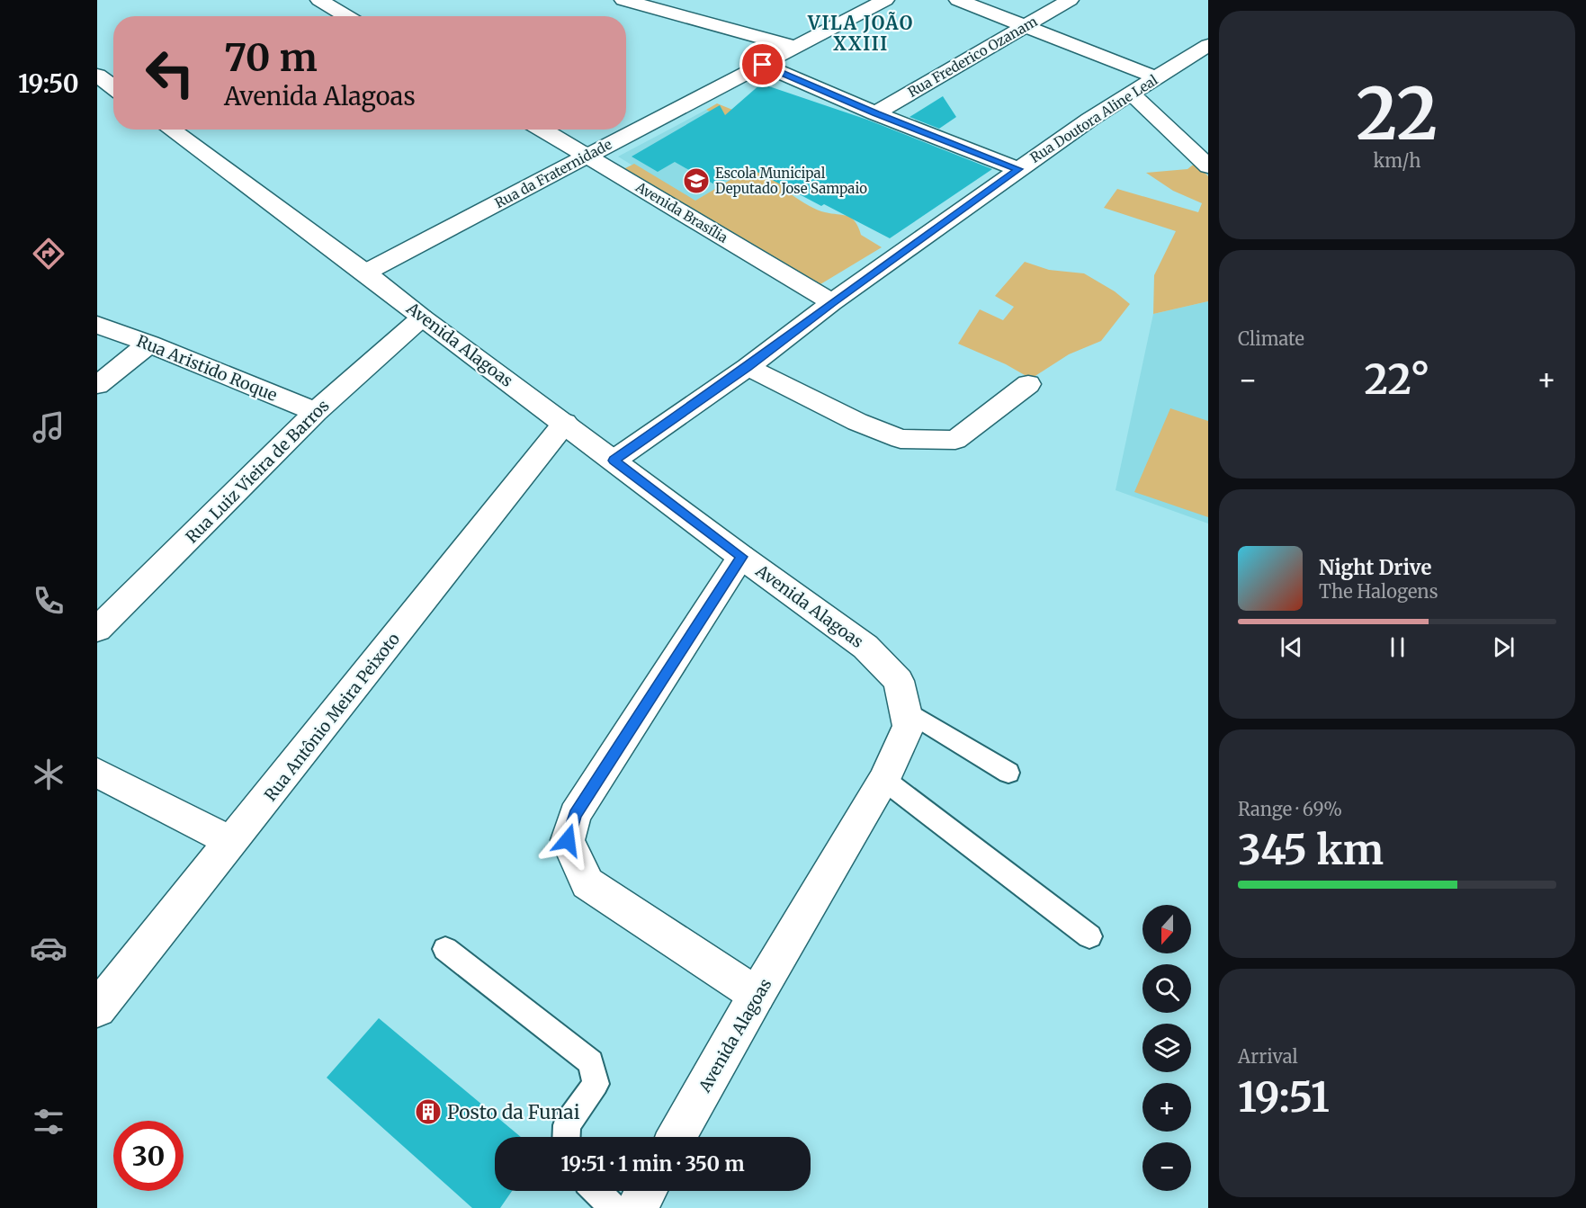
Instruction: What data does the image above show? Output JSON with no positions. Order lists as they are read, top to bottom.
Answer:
{
  "streets": {
    "street": [
      "Rua Frederico Ozanam",
      "Rua Doutora Aline Leal",
      "Rua da Fraternidade",
      "Avenida Brasília",
      "Avenida Alagoas",
      "Rua Aristido Roque",
      "Rua Luiz Vieira de Barros",
      "Rua Antônio Meira Peixoto"
    ]
  },
  "crossings": [
    ["Rua Doutora Aline Leal", "Avenida Brasília"],
    ["Rua Doutora Aline Leal", "Avenida Alagoas"],
    ["Rua da Fraternidade", "Avenida Brasília"],
    ["Rua da Fraternidade", "Avenida Alagoas"],
    ["Avenida Alagoas", "Rua Luiz Vieira de Barros"],
    ["Avenida Alagoas", "Rua Antônio Meira Peixoto"],
    ["Rua Aristido Roque", "Rua Luiz Vieira de Barros"]
  ],
  "districts": ["VILA JOÃO XXIII"],
  "places": {
    "school or university": ["Escola Municipal Deputado Jose Sampaio"],
    "building": ["Posto da Funai"]
  },
  "north": "bottom",
  "page": {
    "tabs": "19:50",
    "tile": [
      ["22", "km/h"],
      "Climate",
      ["Range · 69%", "345 km"],
      ["Arrival", "19:51"]
    ],
    "turn": ["70 m", "Avenida Alagoas"],
    "heat": ["−", "22°", "+"],
    "song": ["Night Drive", "The Halogens"],
    "map_buttons": ["+", "−"],
    "limit": "30",
    "trip": "19:51 · 1 min · 350 m"
  }
}
